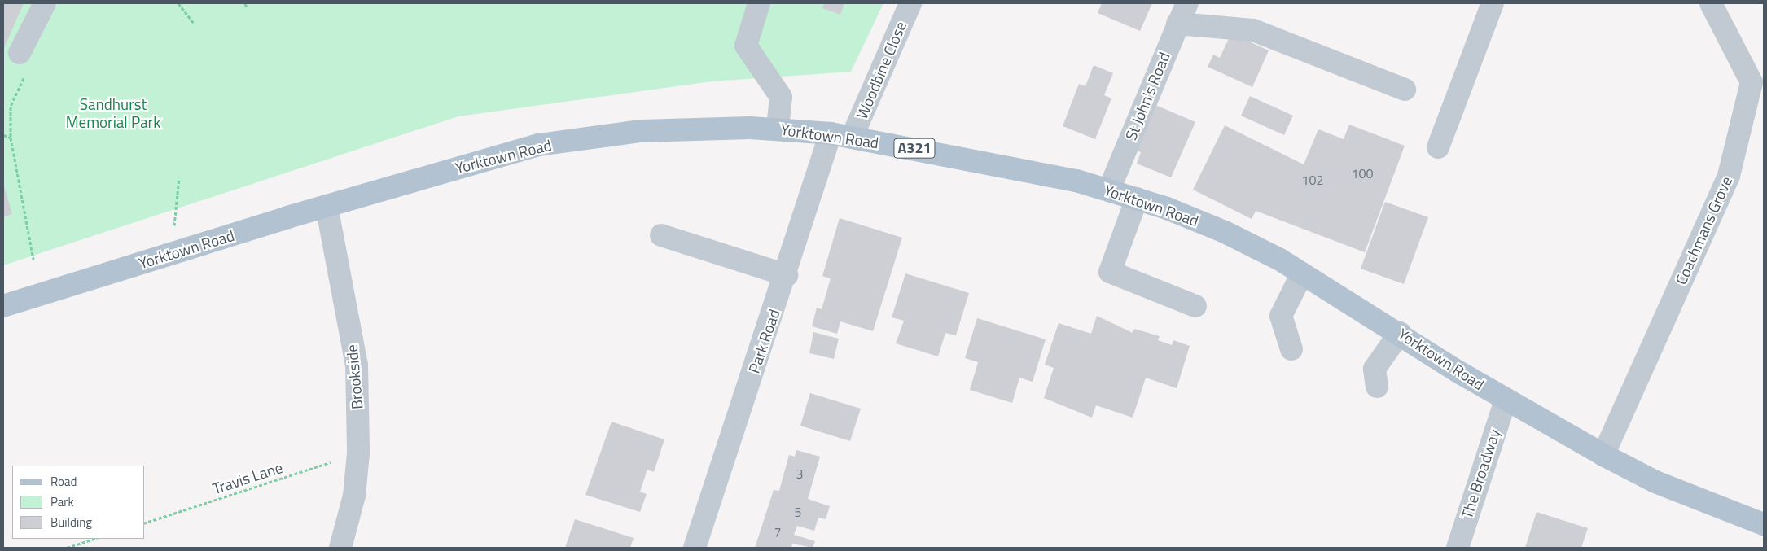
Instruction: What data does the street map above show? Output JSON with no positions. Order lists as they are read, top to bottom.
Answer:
{
  "streets": {
    "main road": ["Yorktown Road", "A321"],
    "street": [
      "Woodbine Close",
      "St John's Road",
      "Coachmans Grove",
      "Park Road",
      "Brookside",
      "The Broadway"
    ],
    "path": ["Travis Lane"]
  },
  "crossings": [
    ["Woodbine Close", "Yorktown Road"],
    ["Woodbine Close", "Park Road"],
    ["St John's Road", "Yorktown Road"],
    ["Yorktown Road", "Coachmans Grove"],
    ["Yorktown Road", "Park Road"],
    ["Yorktown Road", "Brookside"],
    ["Yorktown Road", "The Broadway"],
    ["Brookside", "Travis Lane"]
  ],
  "parks": ["Sandhurst Memorial Park"],
  "house_numbers": [
    "100",
    "102",
    "3",
    "5",
    "7"
  ],
  "legend": ["Road", "Park", "Building"]
}
